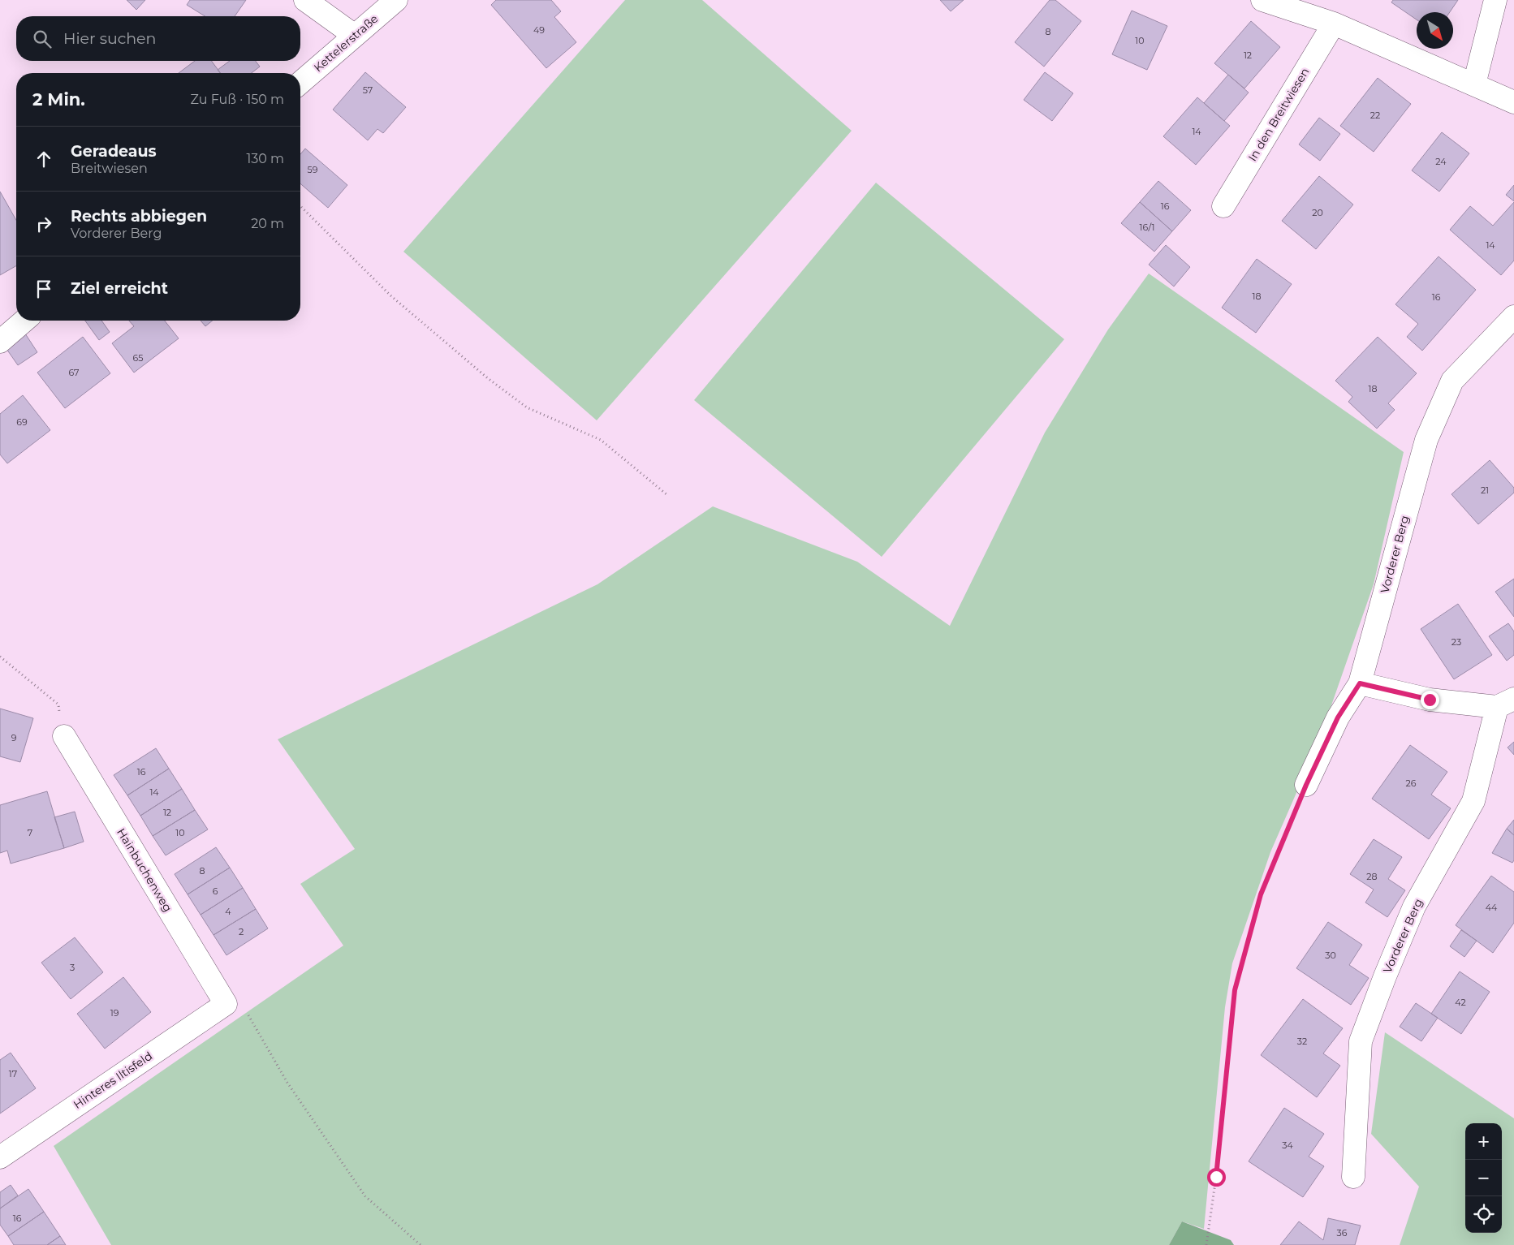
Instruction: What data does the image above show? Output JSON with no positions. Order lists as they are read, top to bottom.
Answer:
{
  "streets": {
    "street": [
      "Kettelerstraße",
      "In den Breitwiesen",
      "Vorderer Berg",
      "Hainbuchenweg",
      "Hinteres Iltisfeld"
    ]
  },
  "crossings": [
    ["Hainbuchenweg", "Hinteres Iltisfeld"]
  ],
  "house_numbers": [
    "49",
    "8",
    "10",
    "12",
    "57",
    "22",
    "14",
    "24",
    "59",
    "16",
    "20",
    "16/1",
    "14",
    "18",
    "16",
    "65",
    "67",
    "18",
    "69",
    "21",
    "23",
    "9",
    "16",
    "26",
    "14",
    "12",
    "7",
    "10",
    "8",
    "28",
    "6",
    "44",
    "4",
    "2",
    "30",
    "3",
    "42",
    "19",
    "32",
    "17",
    "34",
    "16",
    "36"
  ],
  "north": "bottom right",
  "page": {
    "search": "Hier suchen",
    "heading": ["2 Min.", "Zu Fuß · 150 m"],
    "list": [
      ["Geradeaus", "Breitwiesen", "130 m"],
      ["Rechts abbiegen", "Vorderer Berg", "20 m"],
      "Ziel erreicht"
    ],
    "map_buttons": ["+", "−"]
  }
}
